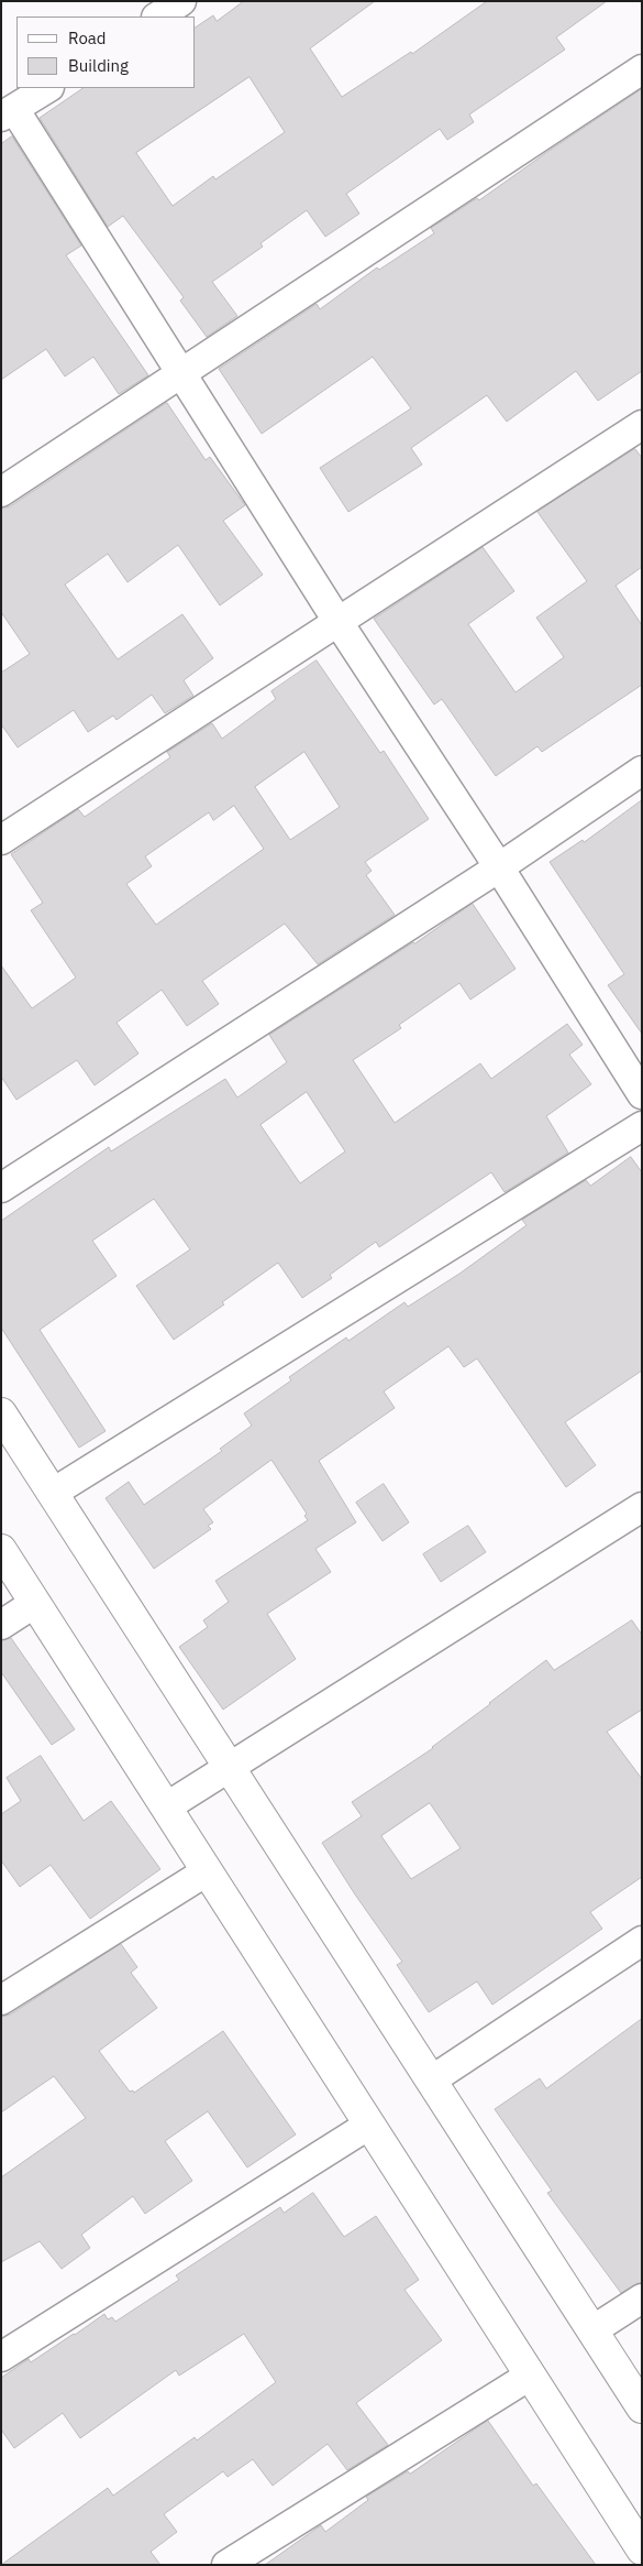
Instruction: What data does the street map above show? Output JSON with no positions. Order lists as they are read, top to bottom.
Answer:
{
  "legend": ["Road", "Building"]
}
